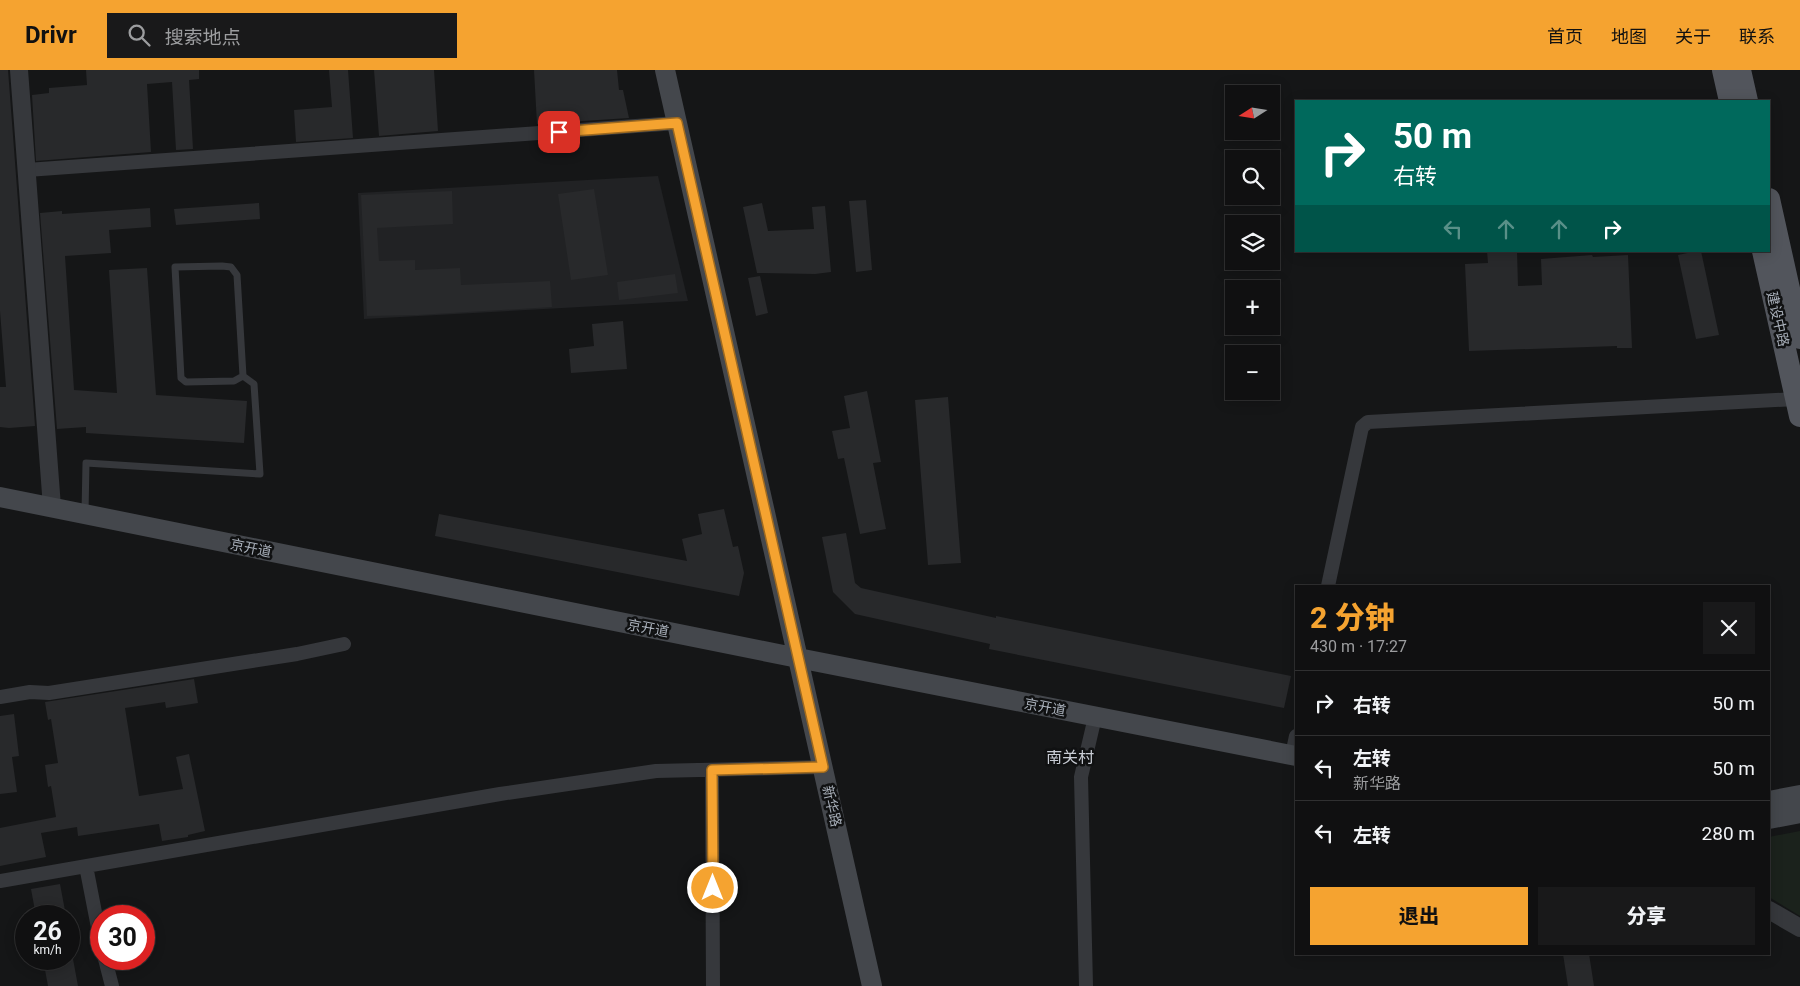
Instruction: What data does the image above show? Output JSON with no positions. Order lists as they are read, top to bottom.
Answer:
{
  "streets": {
    "main road": ["建设中路", "京开道", "新华路"]
  },
  "crossings": [
    ["京开道", "新华路"]
  ],
  "districts": ["南关村"],
  "north": "left",
  "page": {
    "header": "Drivr",
    "search": "搜索地点",
    "nav": [
      "首页",
      "地图",
      "关于",
      "联系"
    ],
    "map_buttons": ["+", "−"],
    "turn": ["50 m", "右转"],
    "heading": ["2 分钟", "430 m · 17:27"],
    "list": [
      {
        "name": "右转",
        "value": "50 m"
      },
      {
        "name": "左转",
        "note": "新华路",
        "value": "50 m"
      },
      {
        "name": "左转",
        "value": "280 m"
      }
    ],
    "buttons": ["退出", "分享"],
    "speed": "26 km/h",
    "limit": "30"
  }
}
